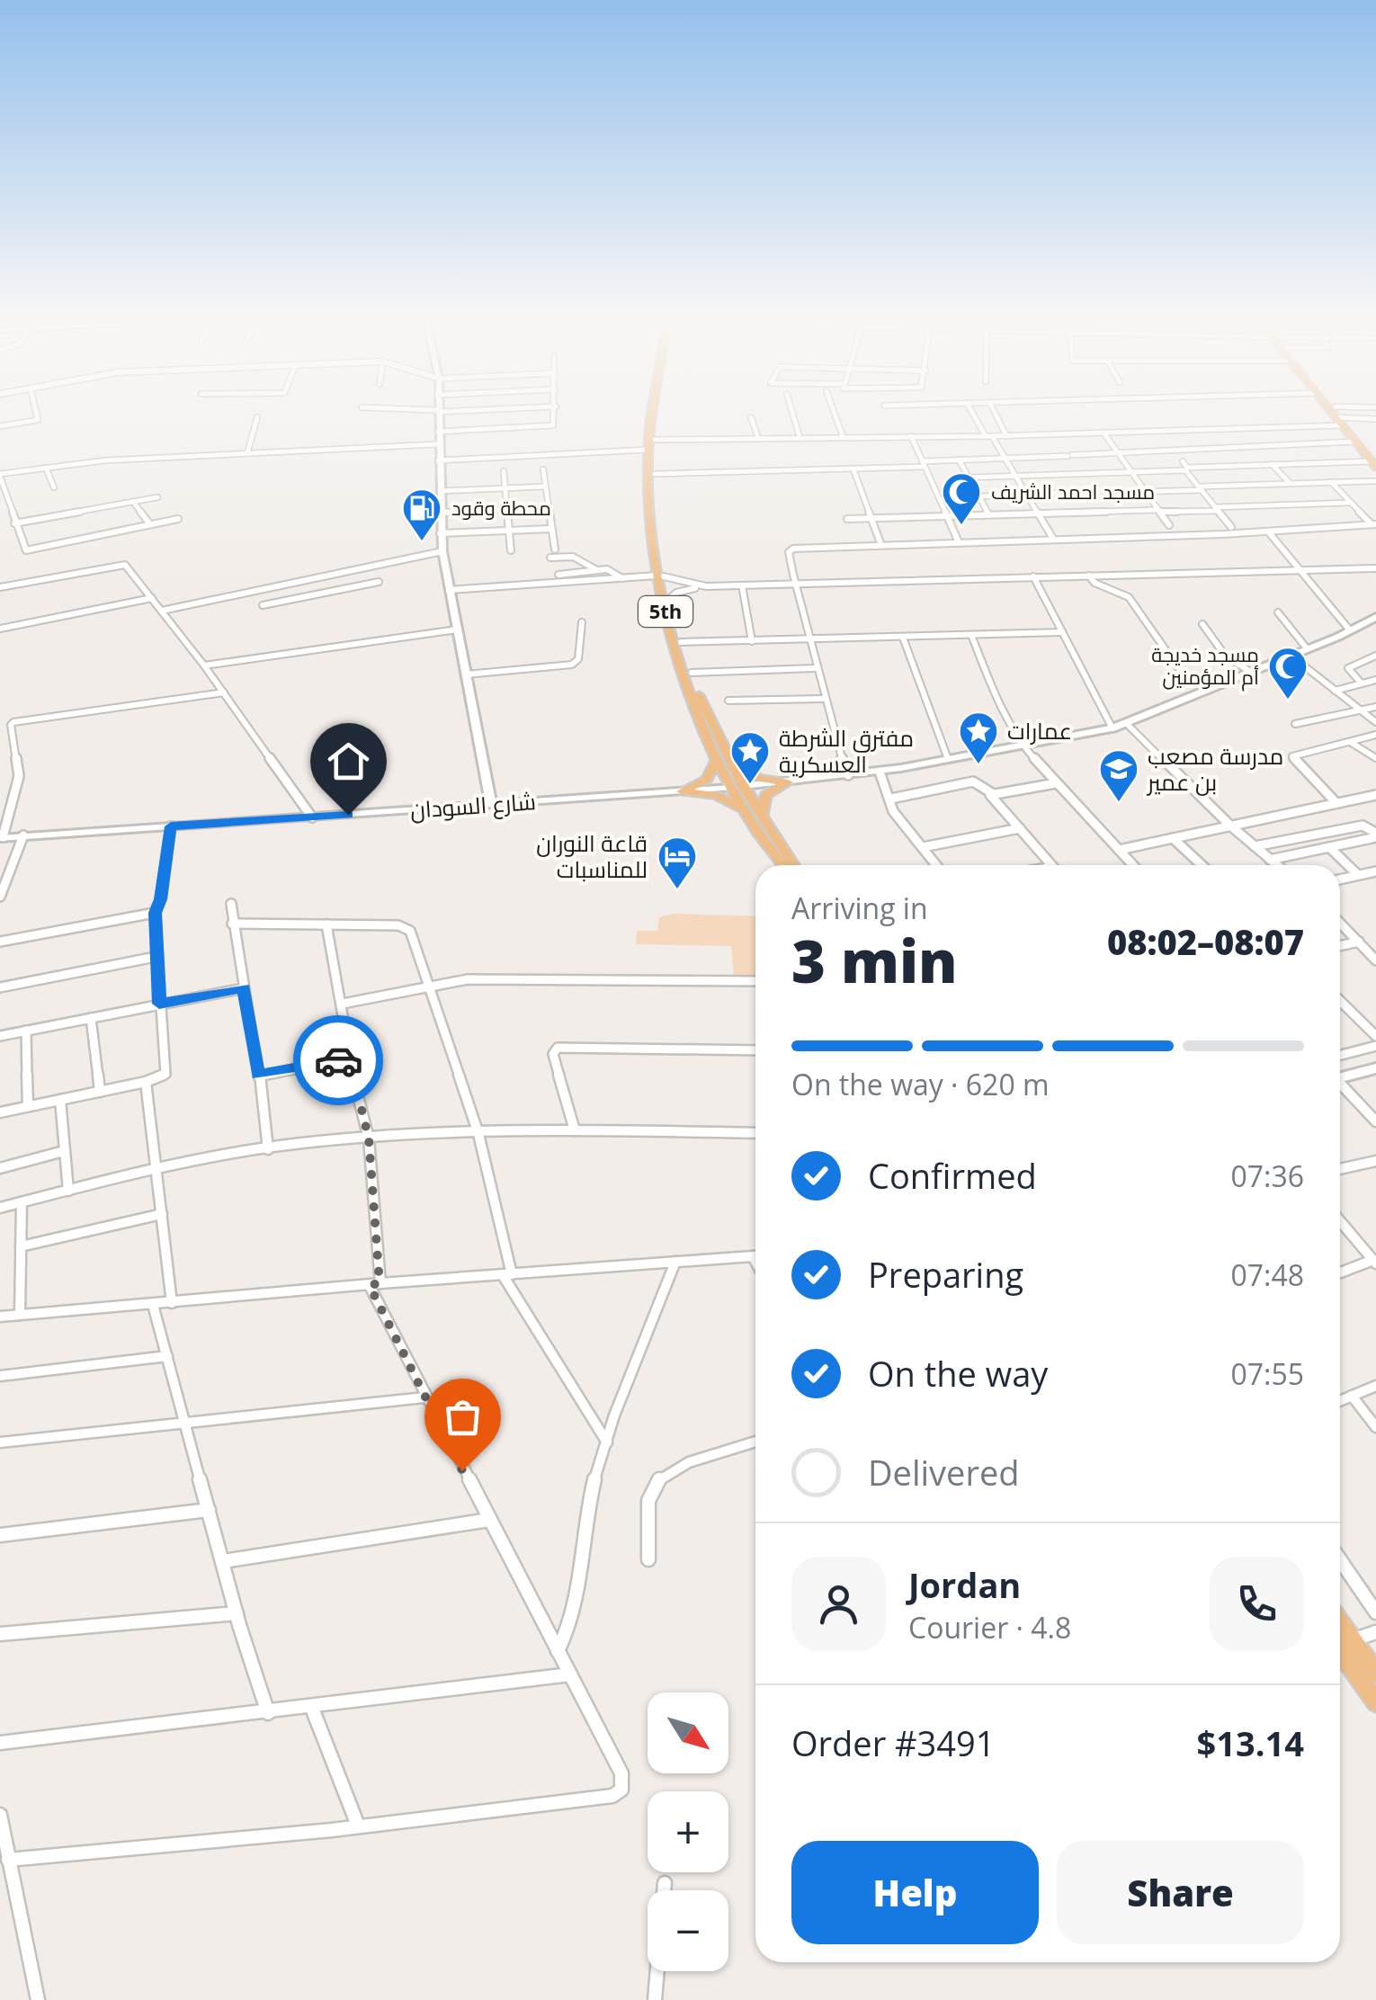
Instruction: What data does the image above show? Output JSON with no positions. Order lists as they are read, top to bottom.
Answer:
{
  "streets": {
    "main road": ["5th", "شارع السودان"]
  },
  "crossings": [
    ["5th", "شارع السودان"]
  ],
  "places": {
    "mosque": ["مسجد احمد الشريف", "مسجد خديجة أم المؤمنين"],
    "fuel station": ["محطة وقود"],
    "place": ["عمارات", "مفترق الشرطة العسكرية"],
    "school or university": ["مدرسة مصعب بن عمير"],
    "hotel": ["قاعة النوران للمناسبات"]
  },
  "north": "bottom right",
  "page": {
    "heading": ["3 min", "Arriving in", "08:02–08:07"],
    "panel": [
      "Jordan",
      "Courier · 4.8",
      "Order #3491",
      "$13.14"
    ],
    "bar": "On the way · 620 m",
    "list": [
      ["Confirmed", "07:36"],
      ["Preparing", "07:48"],
      ["On the way", "07:55"],
      "Delivered"
    ],
    "map_buttons": ["+", "−"],
    "buttons": ["Help", "Share"]
  }
}
